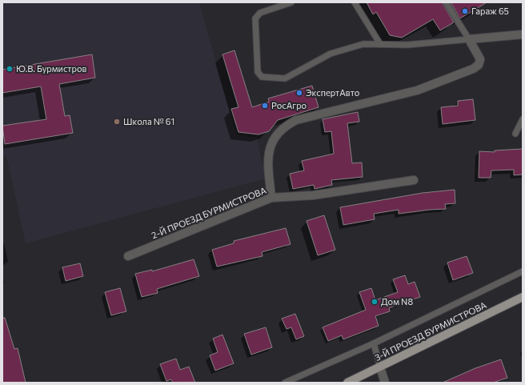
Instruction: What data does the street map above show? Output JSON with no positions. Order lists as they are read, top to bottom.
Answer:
{
  "streets": {
    "main road": ["3-Й ПРОЕЗД БУРМИСТРОВА"],
    "street": ["2-Й ПРОЕЗД БУРМИСТРОВА"]
  },
  "places": [
    "Гараж 65",
    "Ю.В. Бурмистров",
    "ЭкспертАвто",
    "РосАгро",
    "Школа № 61",
    "Дом N8"
  ]
}
